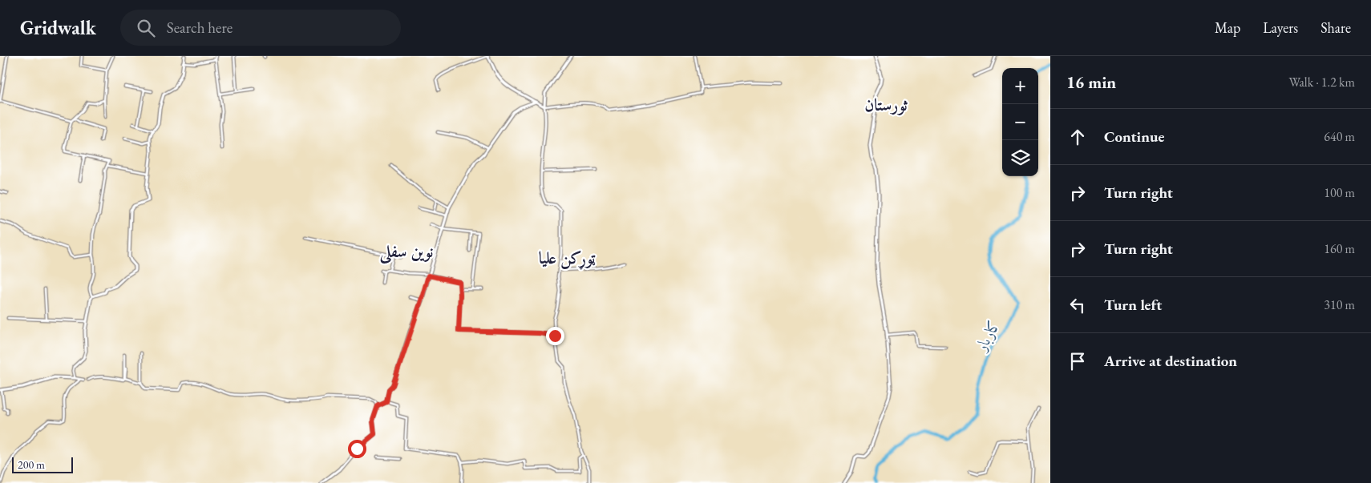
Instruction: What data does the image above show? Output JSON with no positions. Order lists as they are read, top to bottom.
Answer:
{
  "districts": ["ثورستان", "نوین سفلى", "ټوړکن علیا"],
  "water": ["کاربار"],
  "scale_bar": "200 m",
  "page": {
    "header": "Gridwalk",
    "search": "Search here",
    "nav": ["Map", "Layers", "Share"],
    "heading": ["16 min", "Walk · 1.2 km"],
    "map_buttons": ["+", "−"],
    "list": [
      ["Continue", "640 m"],
      ["Turn right", "100 m"],
      ["Turn right", "160 m"],
      ["Turn left", "310 m"],
      "Arrive at destination"
    ],
    "scale": "200 m"
  }
}
